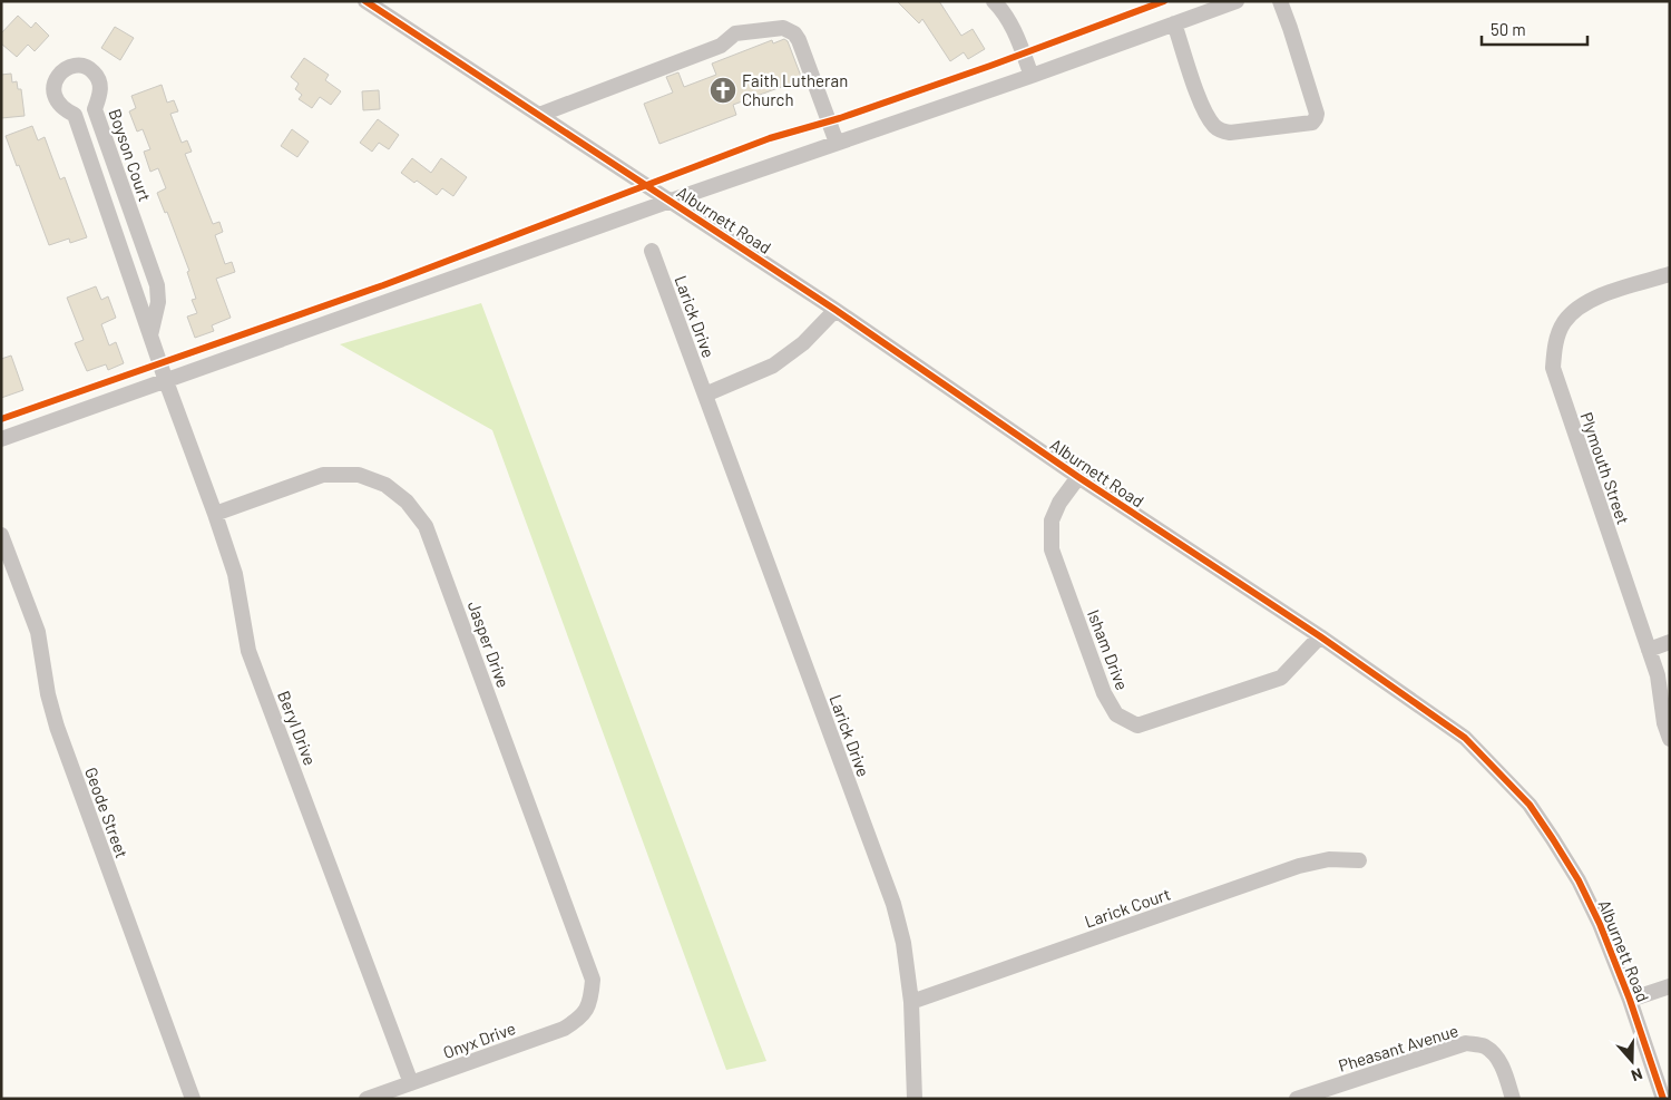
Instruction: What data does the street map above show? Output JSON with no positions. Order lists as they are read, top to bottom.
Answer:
{
  "streets": {
    "street": [
      "Boyson Court",
      "Alburnett Road",
      "Larick Drive",
      "Plymouth Street",
      "Jasper Drive",
      "Isham Drive",
      "Beryl Drive",
      "Geode Street",
      "Larick Court",
      "Onyx Drive",
      "Pheasant Avenue"
    ]
  },
  "crossings": [
    ["Boyson Court", "Beryl Drive"],
    ["Alburnett Road", "Isham Drive"],
    ["Larick Drive", "Larick Court"],
    ["Jasper Drive", "Beryl Drive"],
    ["Jasper Drive", "Onyx Drive"],
    ["Beryl Drive", "Onyx Drive"]
  ],
  "places": {
    "church": ["Faith Lutheran Church"]
  },
  "scale_bar": "50 m",
  "north": "bottom"
}
